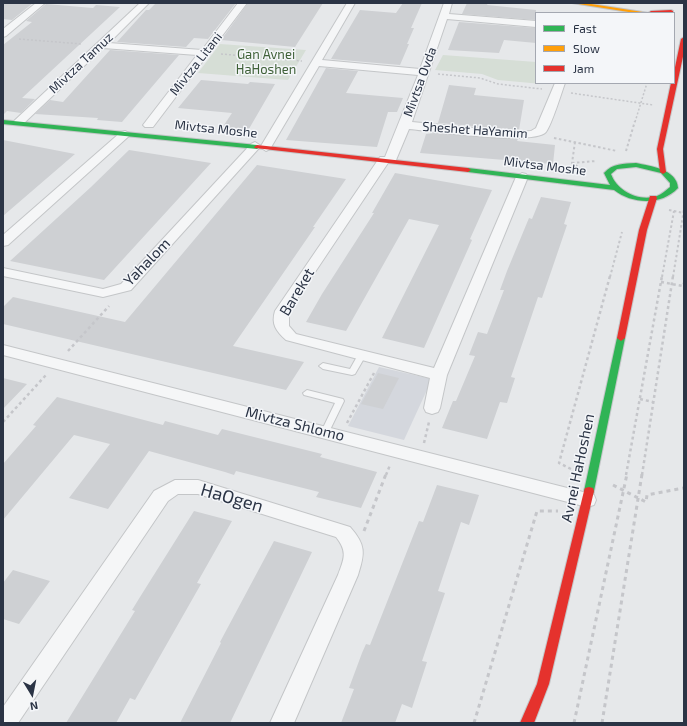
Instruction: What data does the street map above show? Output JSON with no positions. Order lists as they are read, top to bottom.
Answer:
{
  "streets": {
    "street": [
      "Mivtza Tamuz",
      "Mivtza Litani",
      "Mivtsa Ovda",
      "Mivtsa Moshe",
      "Sheshet HaYamim",
      "Yahalom",
      "Bareket",
      "Mivtza Shlomo",
      "Avnei HaHoshen",
      "HaOgen"
    ]
  },
  "crossings": [
    ["Mivtza Tamuz", "Mivtsa Moshe"],
    ["Mivtsa Ovda", "Mivtsa Moshe"],
    ["Mivtsa Ovda", "Sheshet HaYamim"],
    ["Mivtsa Ovda", "Bareket"],
    ["Mivtsa Moshe", "Yahalom"],
    ["Mivtsa Moshe", "Bareket"],
    ["Mivtza Shlomo", "Avnei HaHoshen"]
  ],
  "parks": ["Gan Avnei HaHoshen"],
  "legend": ["Fast", "Slow", "Jam"],
  "north": "bottom"
}
